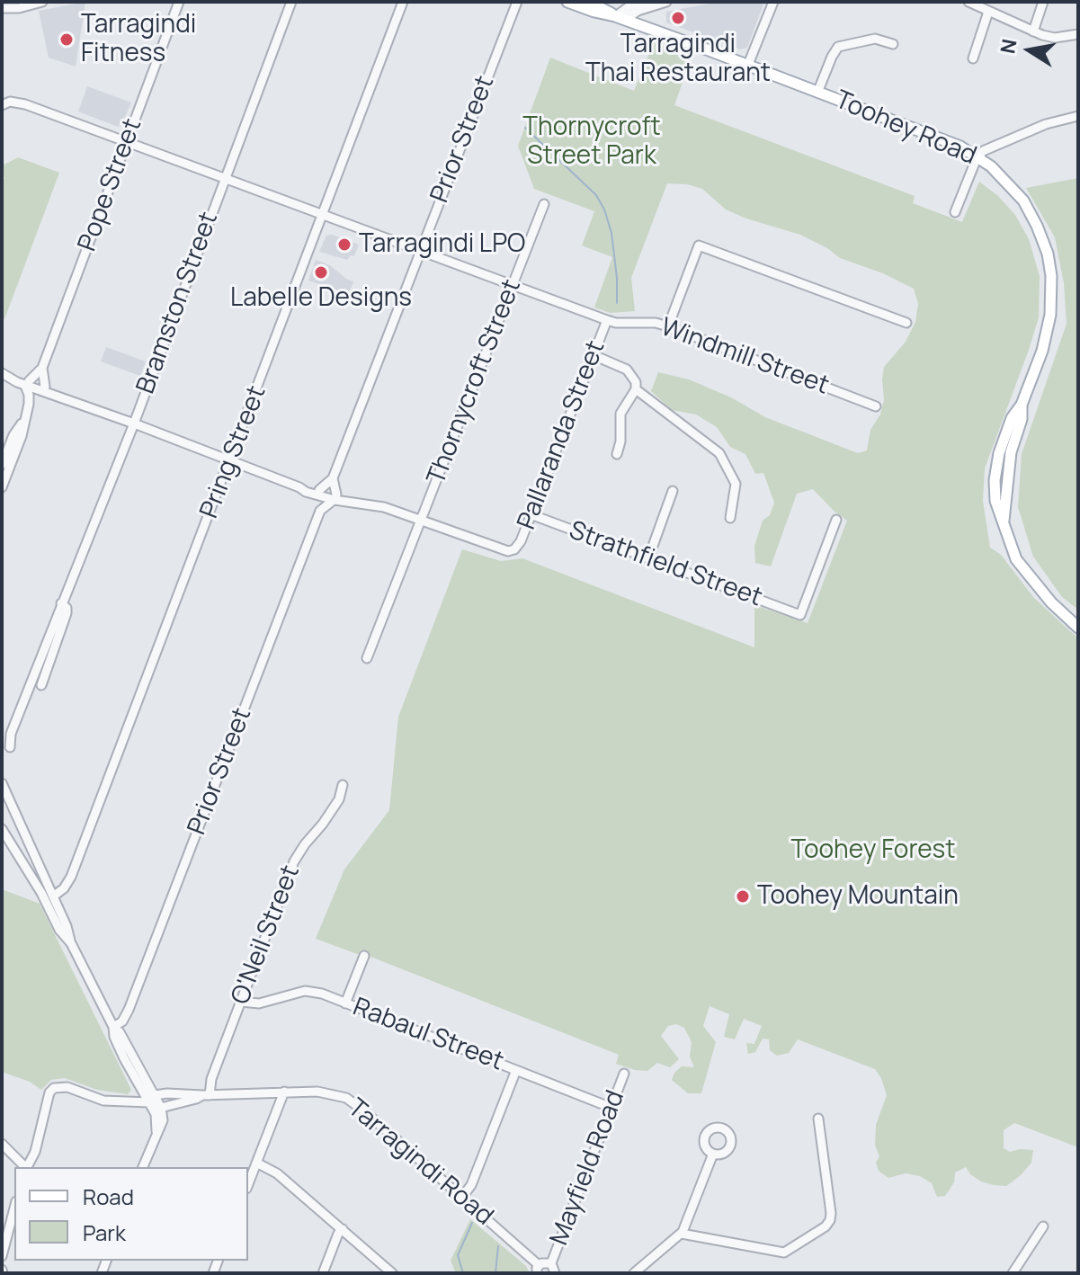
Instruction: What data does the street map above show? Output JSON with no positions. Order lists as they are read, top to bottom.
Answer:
{
  "streets": {
    "main road": ["Toohey Road"],
    "street": [
      "Prior Street",
      "Pope Street",
      "Bramston Street",
      "Windmill Street",
      "Thornycroft Street",
      "Pallaranda Street",
      "Pring Street",
      "Strathfield Street",
      "O'Neil Street",
      "Rabaul Street",
      "Tarragindi Road",
      "Mayfield Road"
    ]
  },
  "crossings": [
    ["Prior Street", "Windmill Street"],
    ["Pope Street", "Windmill Street"],
    ["Bramston Street", "Windmill Street"],
    ["Windmill Street", "Thornycroft Street"],
    ["Windmill Street", "Pallaranda Street"],
    ["Windmill Street", "Pring Street"],
    ["Thornycroft Street", "Pallaranda Street"],
    ["Pallaranda Street", "Strathfield Street"],
    ["O'Neil Street", "Rabaul Street"],
    ["O'Neil Street", "Tarragindi Road"],
    ["Rabaul Street", "Mayfield Road"]
  ],
  "parks": ["Thornycroft Street Park", "Toohey Forest"],
  "places": [
    "Tarragindi Thai Restaurant",
    "Tarragindi Fitness",
    "Tarragindi LPO",
    "Labelle Designs",
    "Toohey Mountain"
  ],
  "legend": ["Road", "Park"],
  "north": "left"
}
